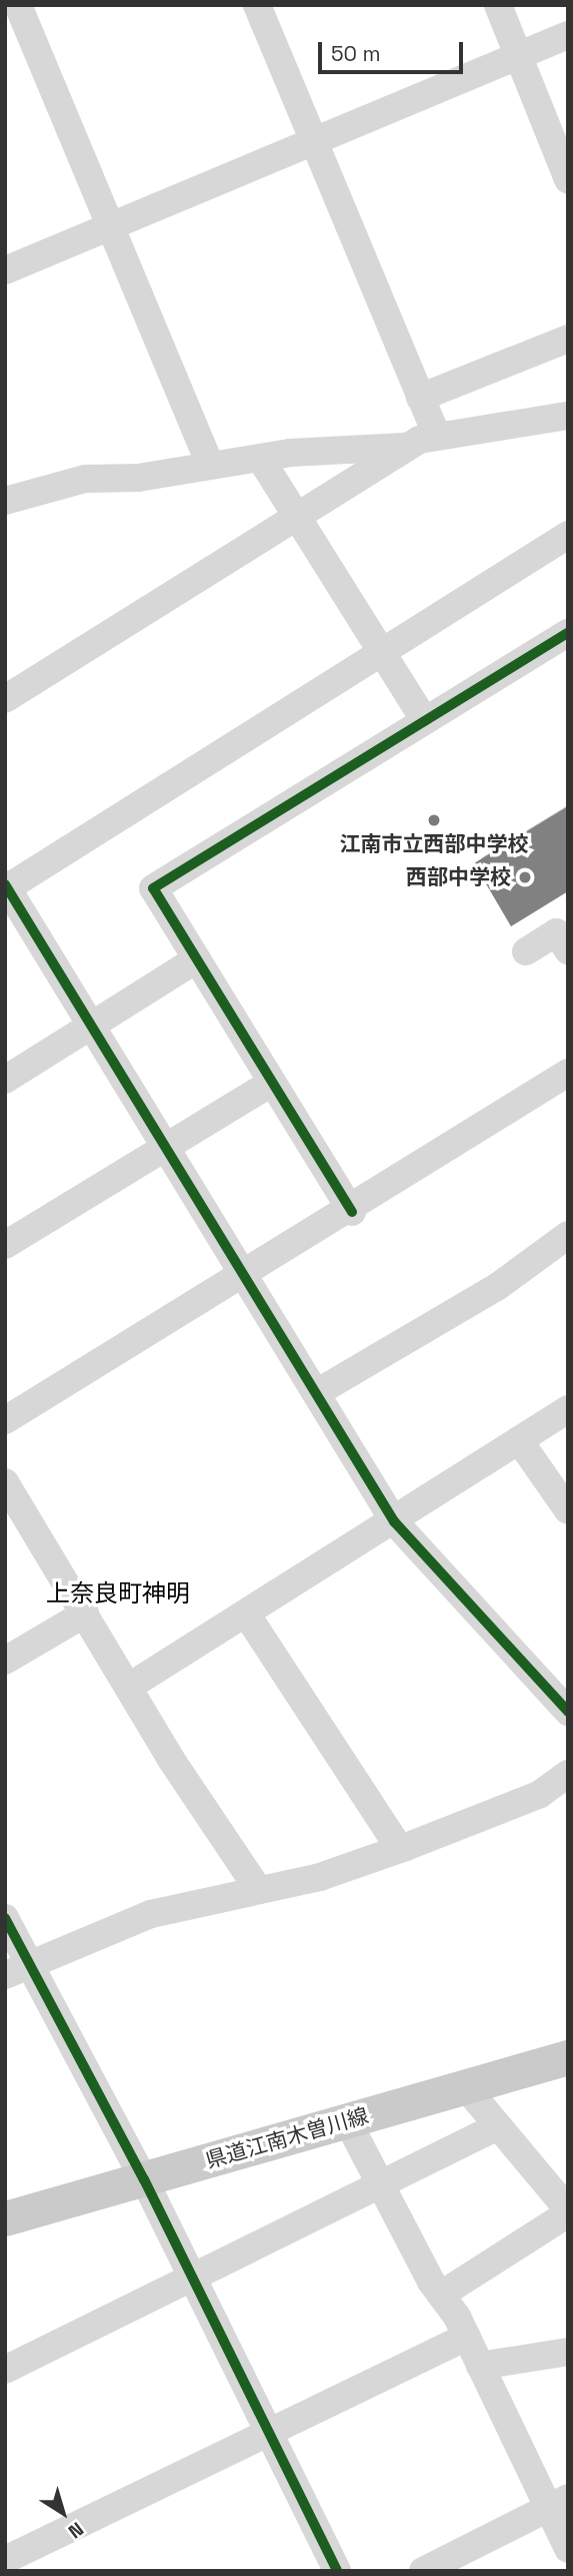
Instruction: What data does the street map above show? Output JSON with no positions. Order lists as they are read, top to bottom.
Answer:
{
  "streets": {
    "main road": ["県道江南木曽川線"]
  },
  "districts": ["上奈良町神明"],
  "places": ["江南市立西部中学校", "西部中学校"],
  "scale_bar": "50 m",
  "north": "bottom right"
}
